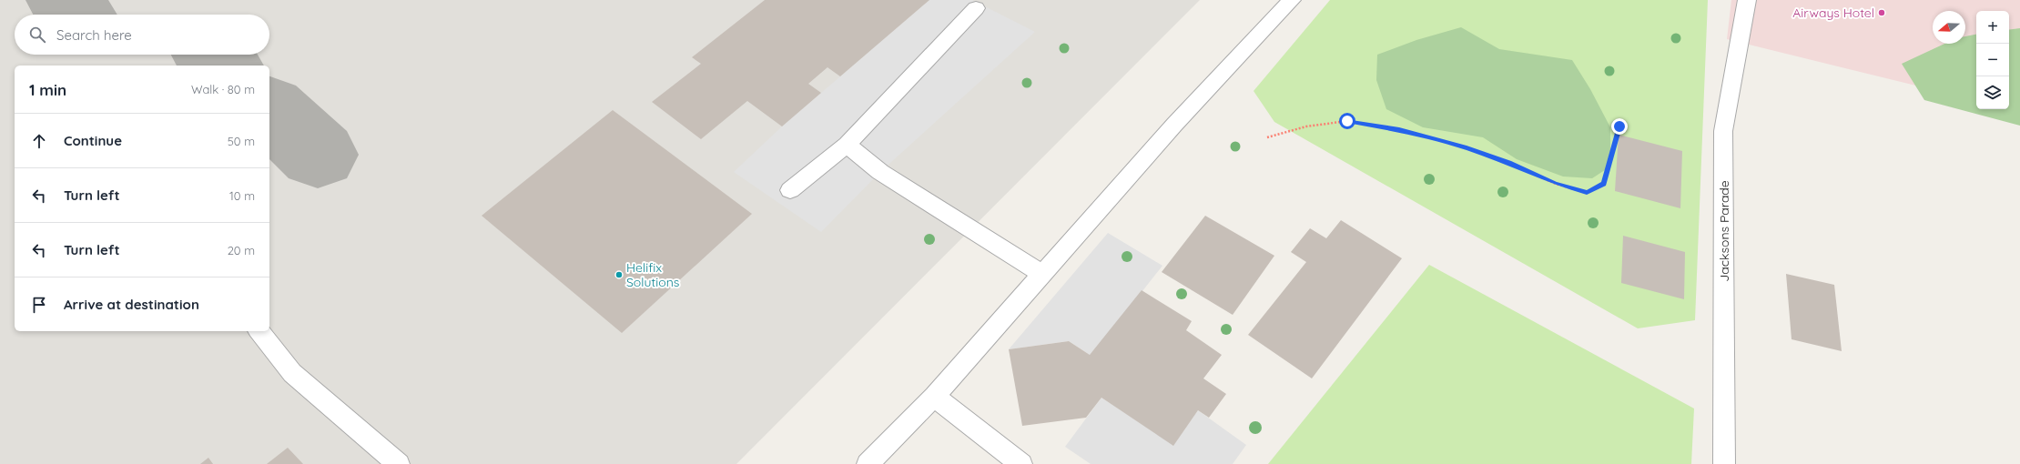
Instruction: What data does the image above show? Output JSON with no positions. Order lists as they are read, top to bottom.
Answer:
{
  "streets": {
    "street": ["Jacksons Parade"]
  },
  "places": ["Airways Hotel", "Helifix Solutions"],
  "north": "left",
  "page": {
    "map_buttons": ["+", "−"],
    "search": "Search here",
    "heading": ["1 min", "Walk · 80 m"],
    "list": [
      ["Continue", "50 m"],
      ["Turn left", "10 m"],
      ["Turn left", "20 m"],
      "Arrive at destination"
    ]
  }
}
